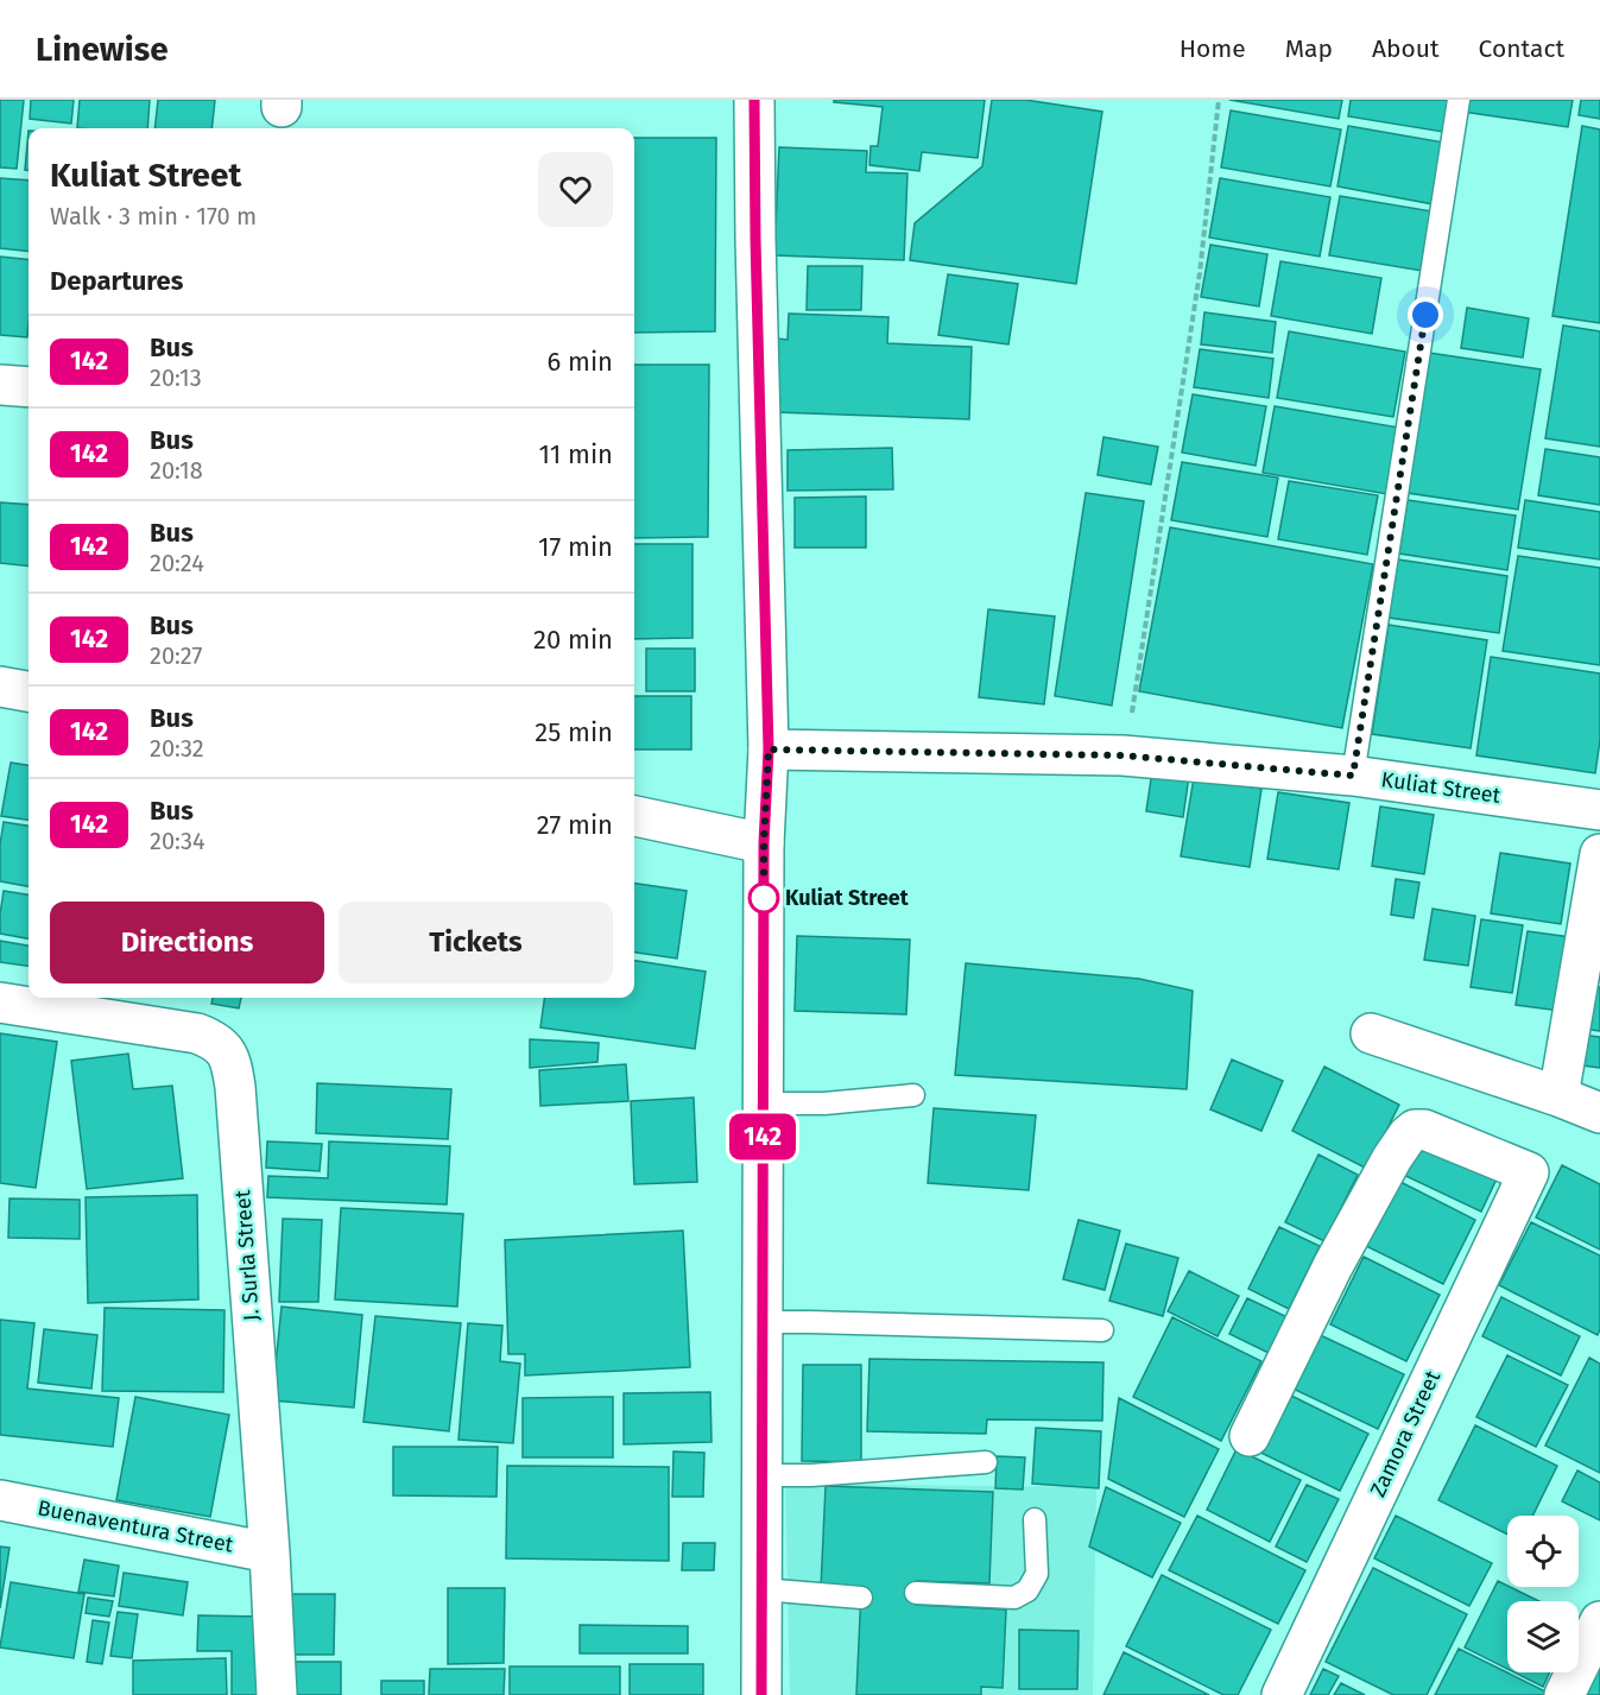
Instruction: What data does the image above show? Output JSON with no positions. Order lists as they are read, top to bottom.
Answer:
{
  "streets": {
    "street": [
      "Kuliat Street",
      "J. Surla Street",
      "Zamora Street",
      "Buenaventura Street"
    ]
  },
  "crossings": [
    ["J. Surla Street", "Buenaventura Street"]
  ],
  "places": ["Kuliat Street"],
  "lines": ["bus line 142"],
  "page": {
    "header": "Linewise",
    "nav": [
      "Home",
      "Map",
      "About",
      "Contact"
    ],
    "on_map": "142",
    "heading": [
      ["Kuliat Street", "Walk · 3 min · 170 m"],
      "Departures"
    ],
    "list": [
      {
        "mark": "142",
        "name": "Bus",
        "note": "20:13",
        "value": "6 min"
      },
      {
        "mark": "142",
        "name": "Bus",
        "note": "20:18",
        "value": "11 min"
      },
      {
        "mark": "142",
        "name": "Bus",
        "note": "20:24",
        "value": "17 min"
      },
      {
        "mark": "142",
        "name": "Bus",
        "note": "20:27",
        "value": "20 min"
      },
      {
        "mark": "142",
        "name": "Bus",
        "note": "20:32",
        "value": "25 min"
      },
      {
        "mark": "142",
        "name": "Bus",
        "note": "20:34",
        "value": "27 min"
      }
    ],
    "buttons": ["Directions", "Tickets"]
  }
}
